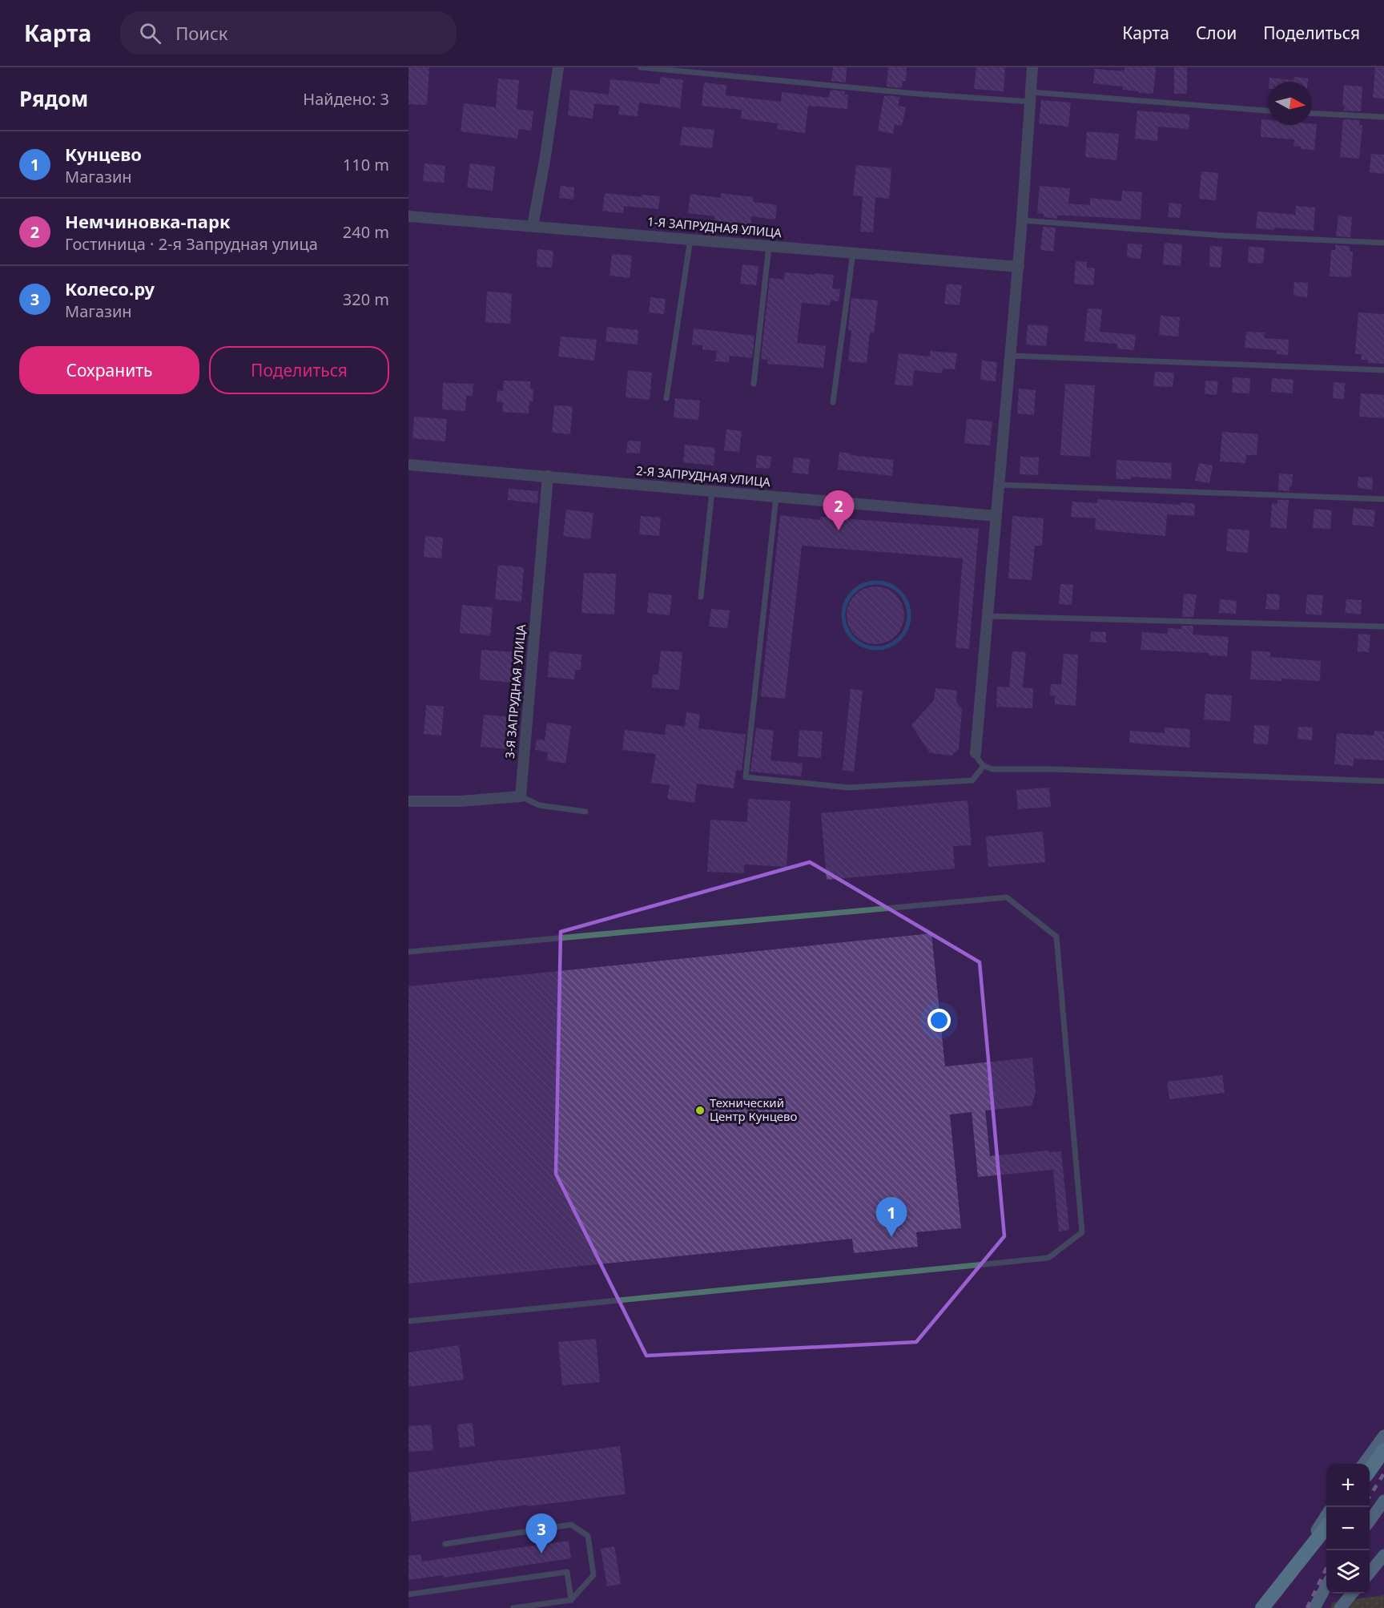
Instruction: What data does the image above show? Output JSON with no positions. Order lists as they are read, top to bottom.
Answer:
{
  "streets": {
    "street": ["1-Я ЗАПРУДНАЯ УЛИЦА", "2-Я ЗАПРУДНАЯ УЛИЦА", "3-Я ЗАПРУДНАЯ УЛИЦА"]
  },
  "crossings": [
    ["2-Я ЗАПРУДНАЯ УЛИЦА", "3-Я ЗАПРУДНАЯ УЛИЦА"]
  ],
  "places": ["Технический Центр Кунцево"],
  "north": "right",
  "page": {
    "header": "Карта",
    "search": "Поиск",
    "nav": ["Карта", "Слои", "Поделиться"],
    "heading": ["Рядом", "Найдено: 3"],
    "list": [
      {
        "mark": "1",
        "name": "Кунцево",
        "note": "Магазин",
        "value": "110 m"
      },
      {
        "mark": "2",
        "name": "Немчиновка-парк",
        "note": "Гостиница · 2-я Запрудная улица",
        "value": "240 m"
      },
      {
        "mark": "3",
        "name": "Колесо.ру",
        "note": "Магазин",
        "value": "320 m"
      }
    ],
    "buttons": ["Сохранить", "Поделиться"],
    "pins": ["2", "1", "3"],
    "map_buttons": ["+", "−"]
  }
}
